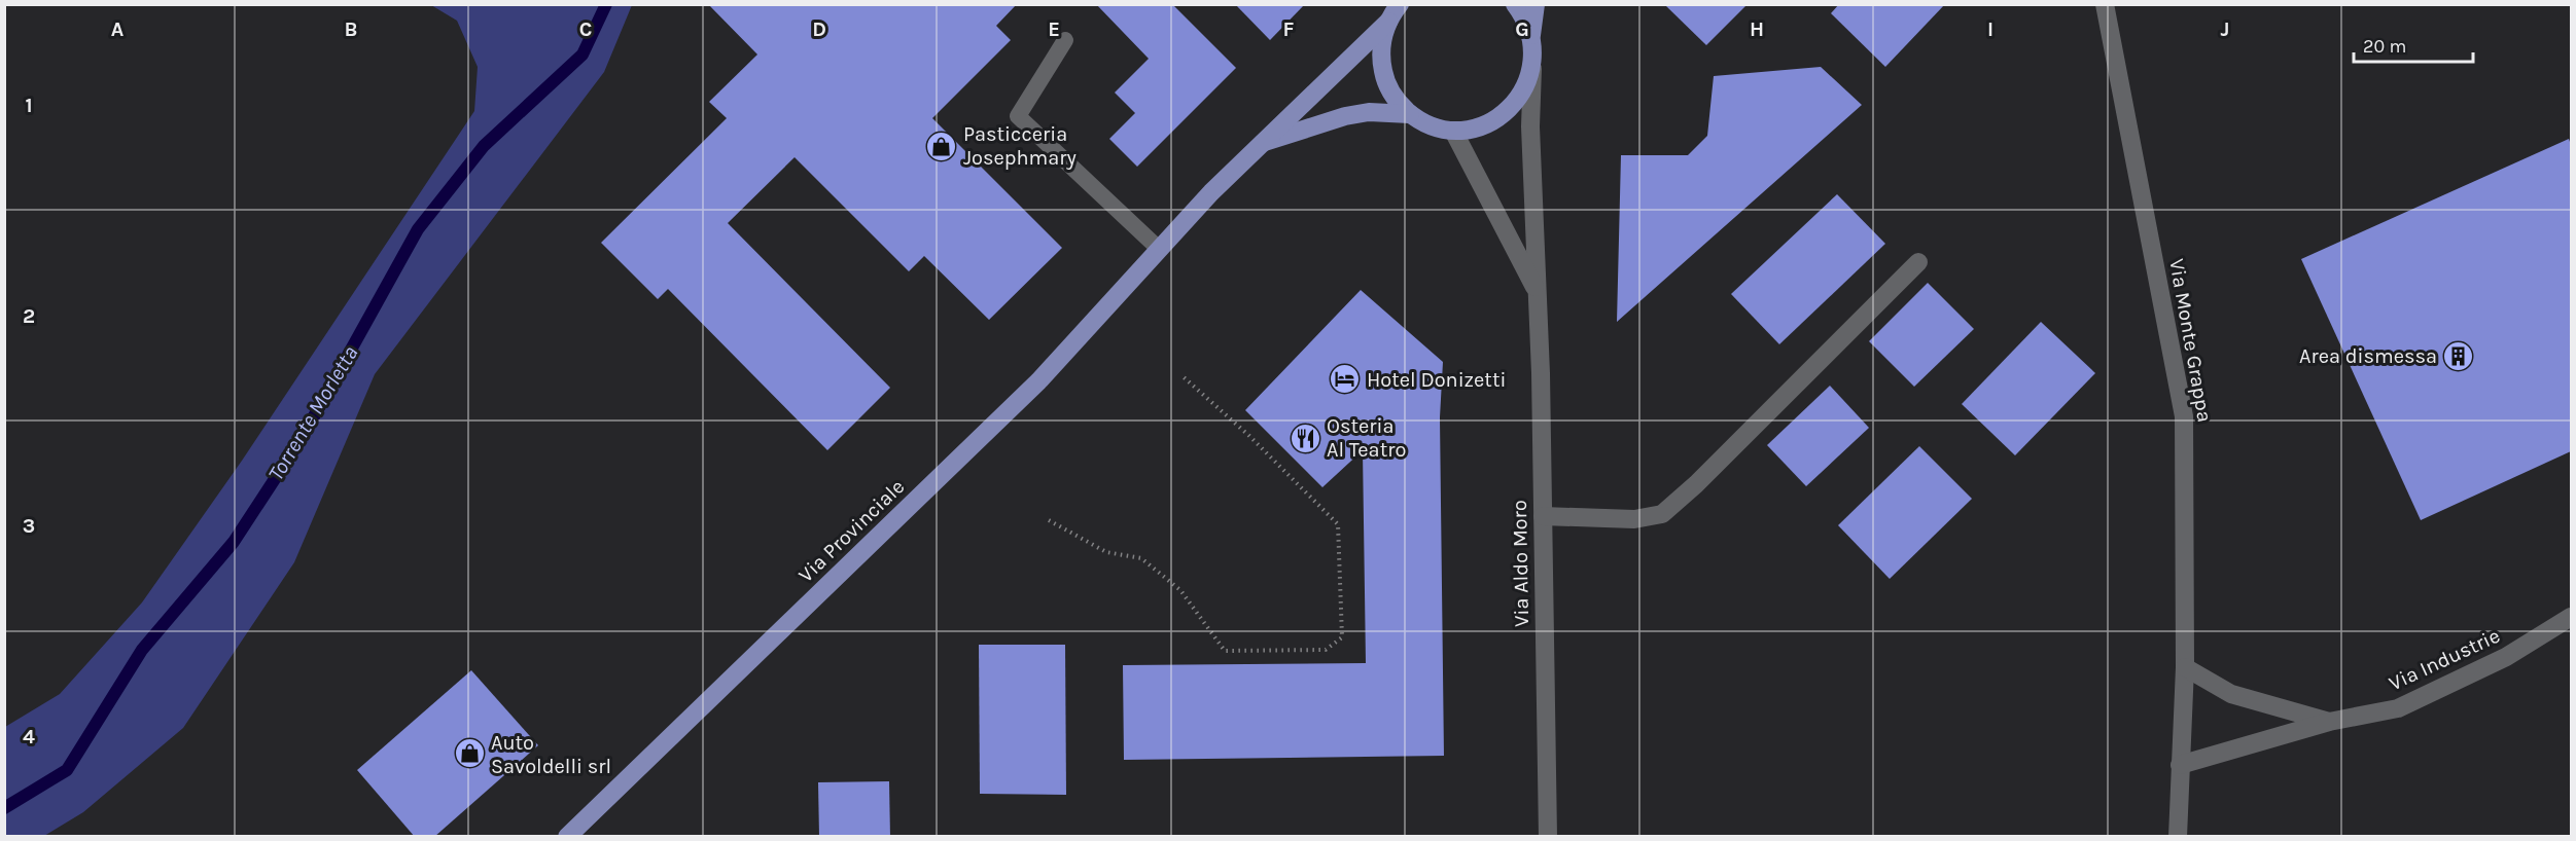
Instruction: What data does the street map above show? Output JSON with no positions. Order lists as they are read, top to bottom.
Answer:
{
  "streets": {
    "main road": ["Via Provinciale"],
    "street": ["Via Monte Grappa", "Via Aldo Moro", "Via Industrie"]
  },
  "crossings": [
    ["Via Monte Grappa", "Via Industrie"]
  ],
  "water": ["Torrente Morletta"],
  "places": {
    "shop": ["Pasticceria Josephmary", "Auto Savoldelli srl"],
    "building": ["Area dismessa"],
    "hotel": ["Hotel Donizetti"],
    "restaurant": ["Osteria Al Teatro"]
  },
  "scale_bar": "20 m",
  "grid": {
    "columns": [
      "A",
      "B",
      "C",
      "D",
      "E",
      "F",
      "G",
      "H",
      "I",
      "J"
    ],
    "rows": [
      "1",
      "2",
      "3",
      "4"
    ]
  }
}
